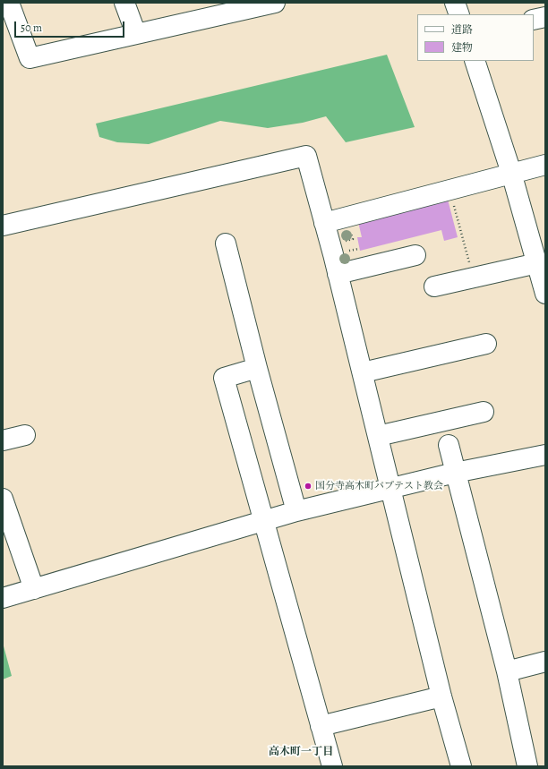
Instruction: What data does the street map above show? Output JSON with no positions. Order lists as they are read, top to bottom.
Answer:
{
  "districts": ["高木町一丁目"],
  "places": ["国分寺高木町バプテスト教会"],
  "legend": ["道路", "建物"],
  "scale_bar": "50 m"
}
